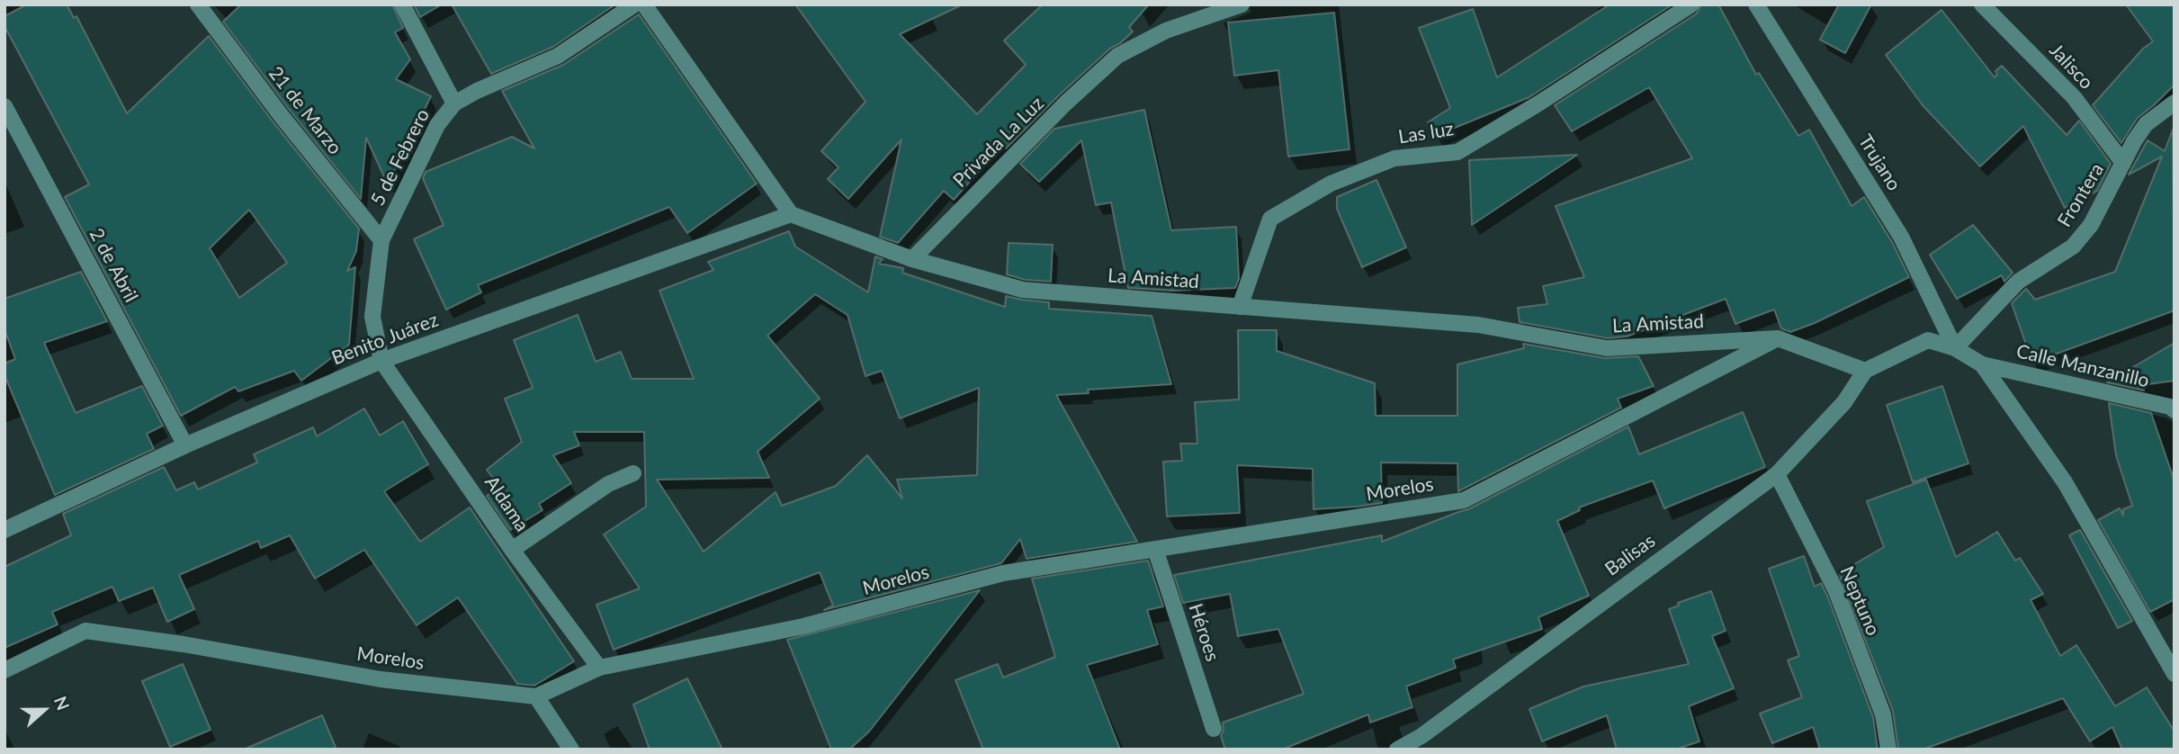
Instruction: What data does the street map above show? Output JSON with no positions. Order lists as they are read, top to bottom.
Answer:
{
  "streets": {
    "street": [
      "Jalisco",
      "21 de Marzo",
      "Las luz",
      "Privada La Luz",
      "5 de Febrero",
      "Trujano",
      "Frontera",
      "2 de Abril",
      "La Amistad",
      "Benito Juárez",
      "Calle Manzanillo",
      "Morelos",
      "Aldama",
      "Balisas",
      "Neptuno",
      "Héroes"
    ]
  },
  "crossings": [
    ["Jalisco", "Frontera"],
    ["21 de Marzo", "5 de Febrero"],
    ["Las luz", "La Amistad"],
    ["Privada La Luz", "La Amistad"],
    ["5 de Febrero", "Benito Juárez"],
    ["5 de Febrero", "Aldama"],
    ["Trujano", "Frontera"],
    ["2 de Abril", "Benito Juárez"],
    ["La Amistad", "Benito Juárez"],
    ["La Amistad", "Morelos"],
    ["Benito Juárez", "Aldama"],
    ["Morelos", "Aldama"],
    ["Morelos", "Héroes"],
    ["Balisas", "Neptuno"]
  ],
  "north": "right"
}
